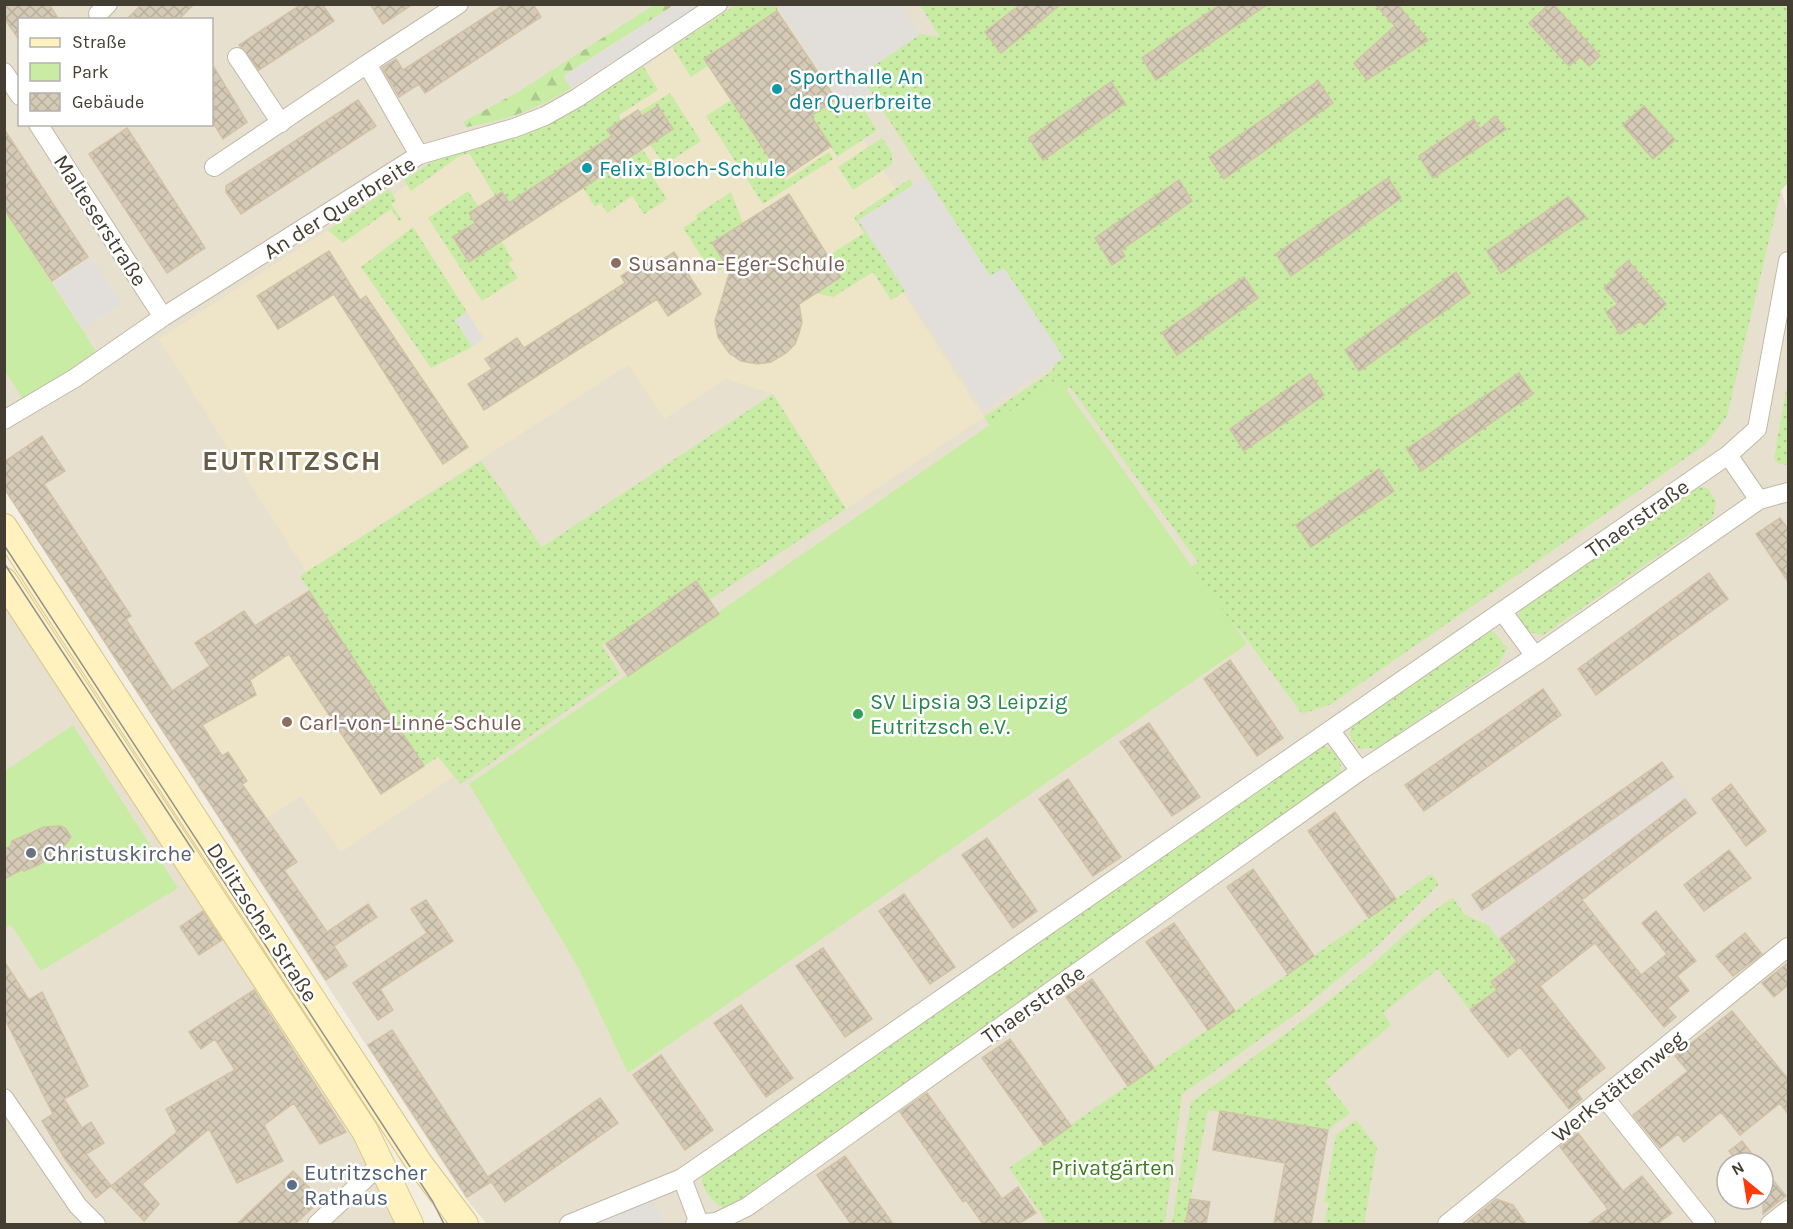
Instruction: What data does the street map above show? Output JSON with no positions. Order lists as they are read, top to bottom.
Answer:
{
  "streets": {
    "main road": ["Delitzscher Straße"],
    "street": [
      "An der Querbreite",
      "Malteserstraße",
      "Thaerstraße",
      "Werkstättenweg"
    ]
  },
  "crossings": [
    ["An der Querbreite", "Malteserstraße"]
  ],
  "districts": ["EUTRITZSCH"],
  "parks": ["Privatgärten"],
  "places": [
    "Sporthalle An der Querbreite",
    "Felix-Bloch-Schule",
    "Susanna-Eger-Schule",
    "SV Lipsia 93 Leipzig Eutritzsch e.V.",
    "Carl-von-Linné-Schule",
    "Christuskirche",
    "Eutritzscher Rathaus"
  ],
  "legend": ["Straße", "Park", "Gebäude"],
  "north": "top left"
}
